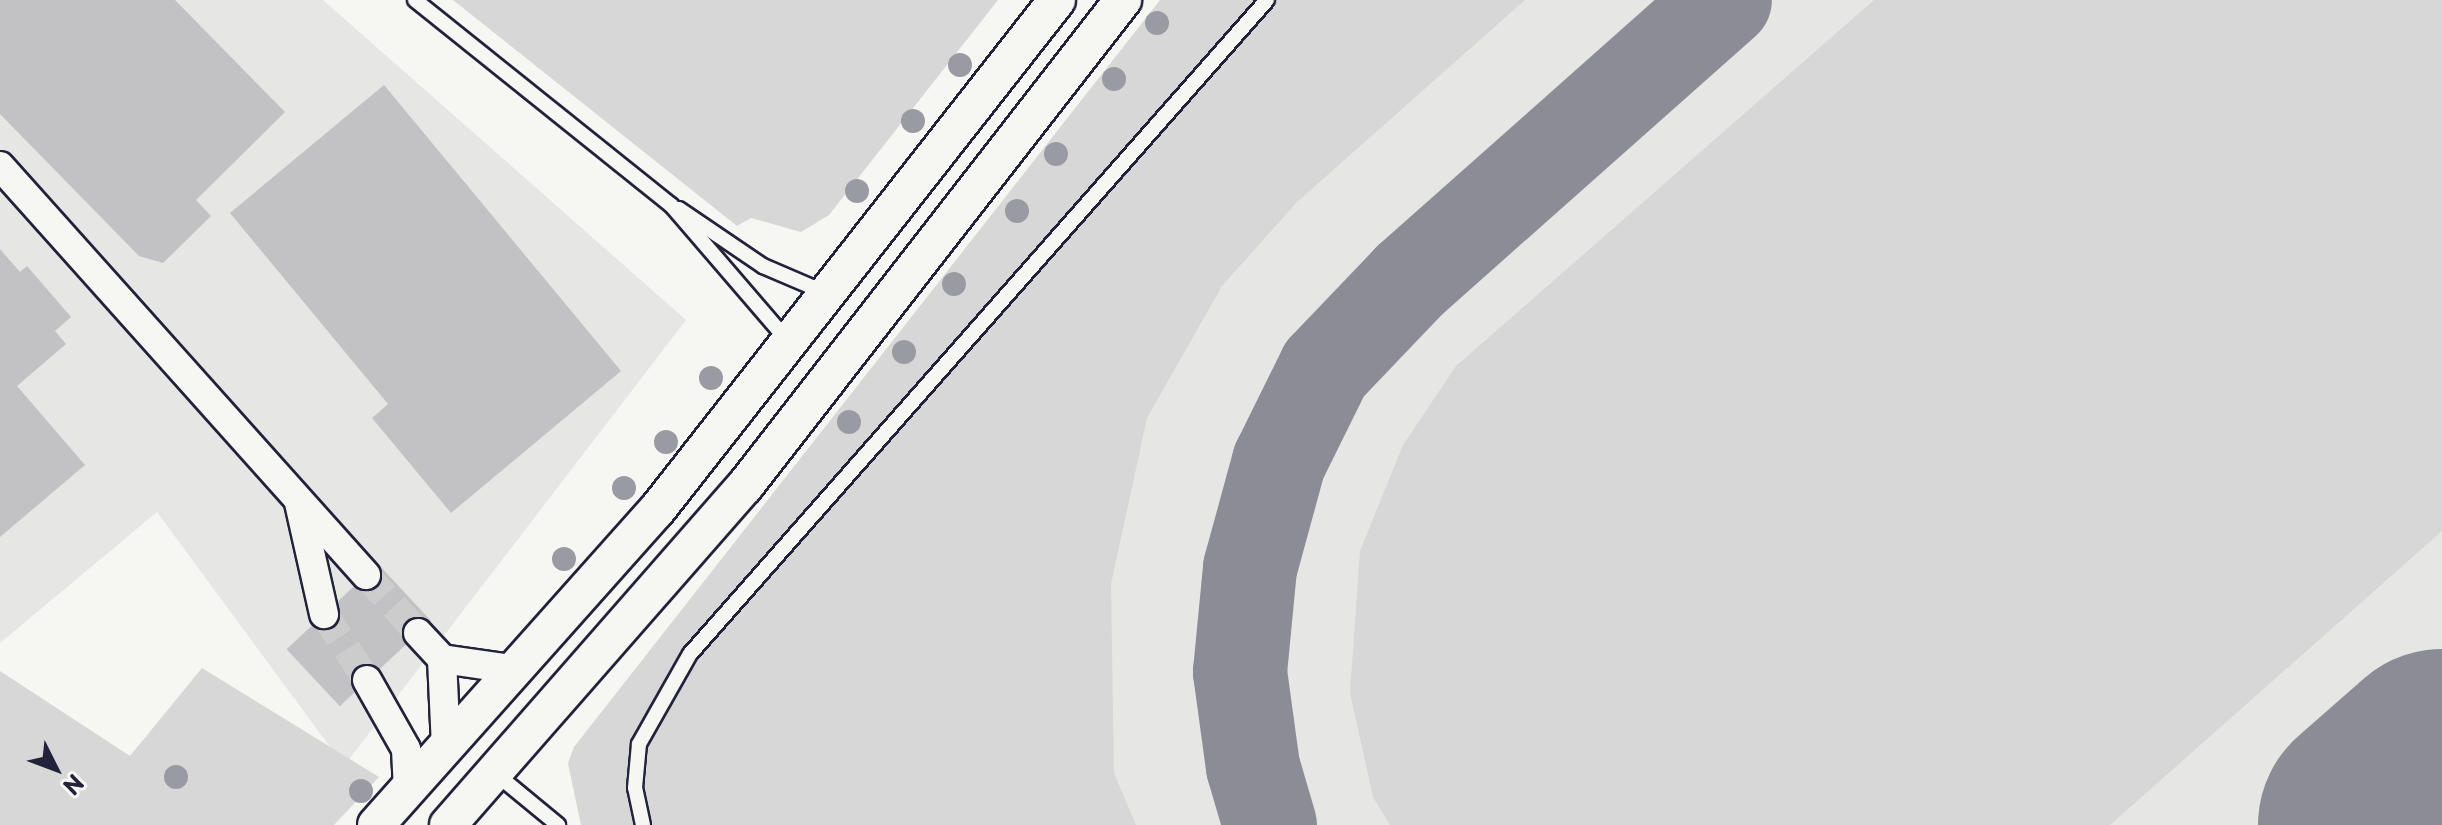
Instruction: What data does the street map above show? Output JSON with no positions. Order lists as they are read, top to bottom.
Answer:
{
  "north": "bottom right"
}
